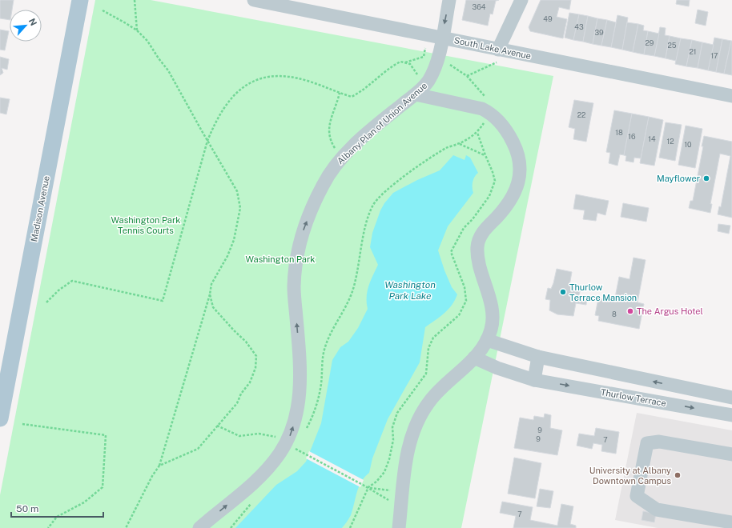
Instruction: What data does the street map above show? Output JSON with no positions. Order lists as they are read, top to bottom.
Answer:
{
  "streets": {
    "main road": ["Madison Avenue"],
    "street": ["South Lake Avenue", "Albany Plan of Union Avenue", "Thurlow Terrace"]
  },
  "crossings": [
    ["South Lake Avenue", "Albany Plan of Union Avenue"]
  ],
  "water": ["Washington Park Lake"],
  "parks": ["Washington Park Tennis Courts", "Washington Park"],
  "places": [
    "Mayflower",
    "Thurlow Terrace Mansion",
    "The Argus Hotel",
    "University at Albany Downtown Campus"
  ],
  "house_numbers": [
    "364",
    "49",
    "43",
    "39",
    "29",
    "25",
    "21",
    "17",
    "22",
    "18",
    "16",
    "14",
    "12",
    "10",
    "8",
    "9",
    "9",
    "7",
    "7"
  ],
  "scale_bar": "50 m",
  "north": "top right"
}
